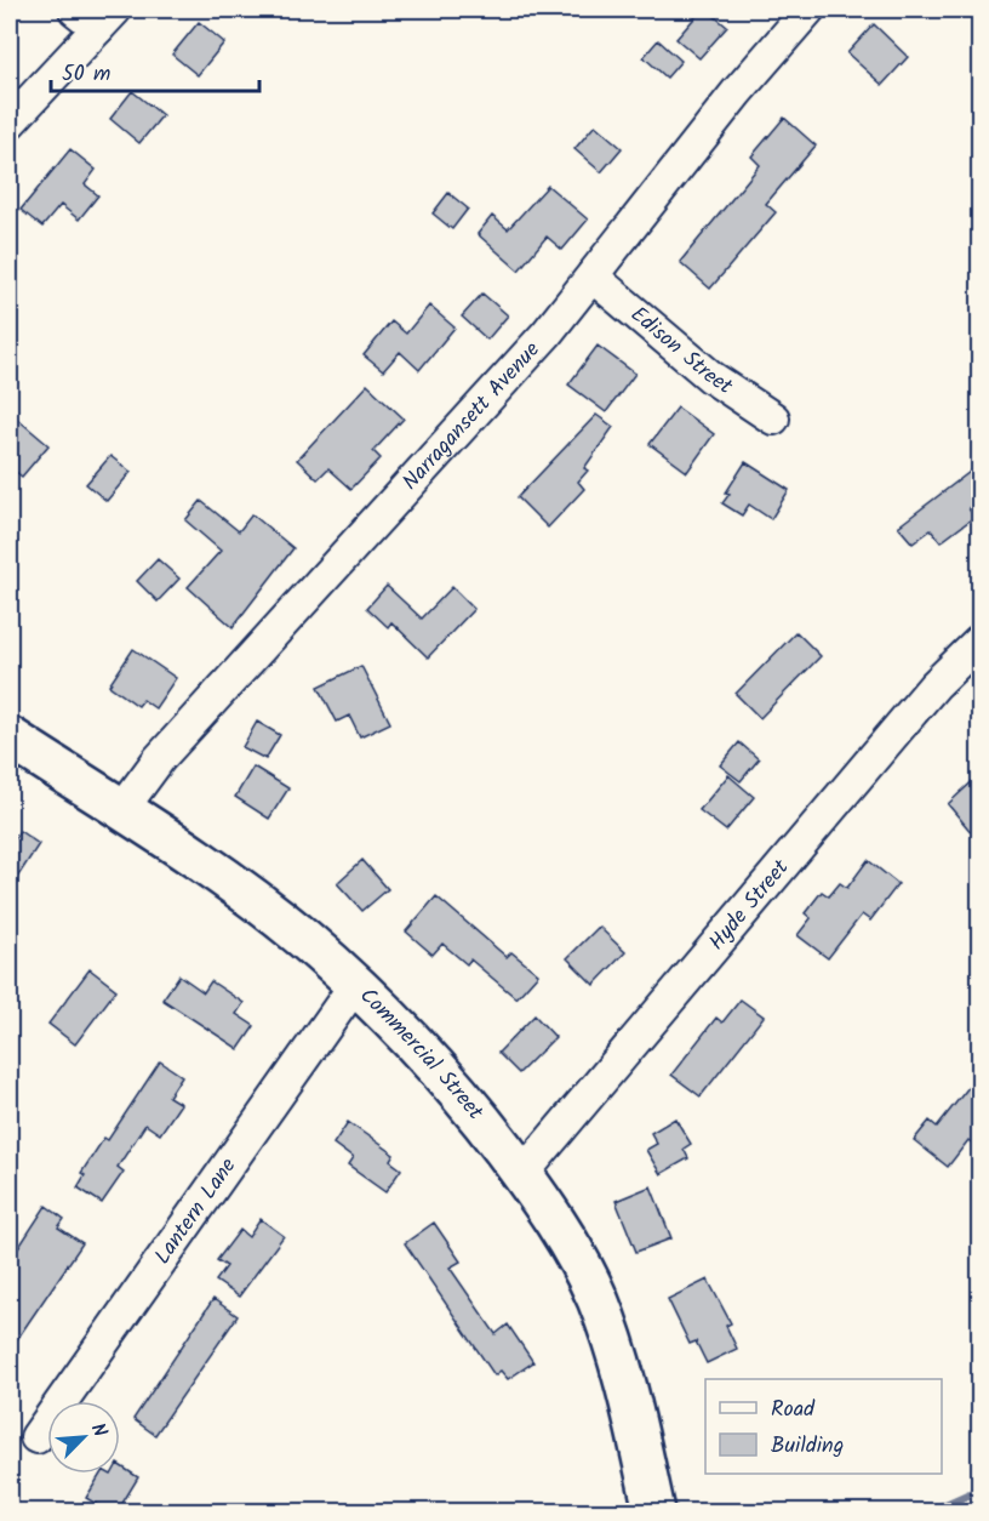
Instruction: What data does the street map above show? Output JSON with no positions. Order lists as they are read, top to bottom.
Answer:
{
  "streets": {
    "main road": ["Commercial Street"],
    "street": [
      "Edison Street",
      "Narragansett Avenue",
      "Hyde Street",
      "Lantern Lane"
    ]
  },
  "crossings": [
    ["Edison Street", "Narragansett Avenue"],
    ["Narragansett Avenue", "Commercial Street"],
    ["Hyde Street", "Commercial Street"],
    ["Commercial Street", "Lantern Lane"]
  ],
  "legend": ["Road", "Building"],
  "scale_bar": "50 m",
  "north": "top right"
}
